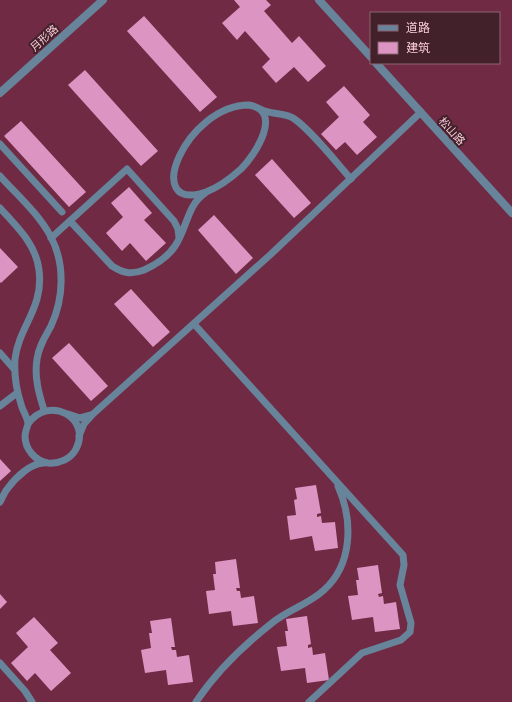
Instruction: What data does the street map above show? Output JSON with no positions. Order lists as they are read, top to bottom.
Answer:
{
  "streets": {
    "street": ["月形路", "松山路"]
  },
  "legend": ["道路", "建筑"]
}
